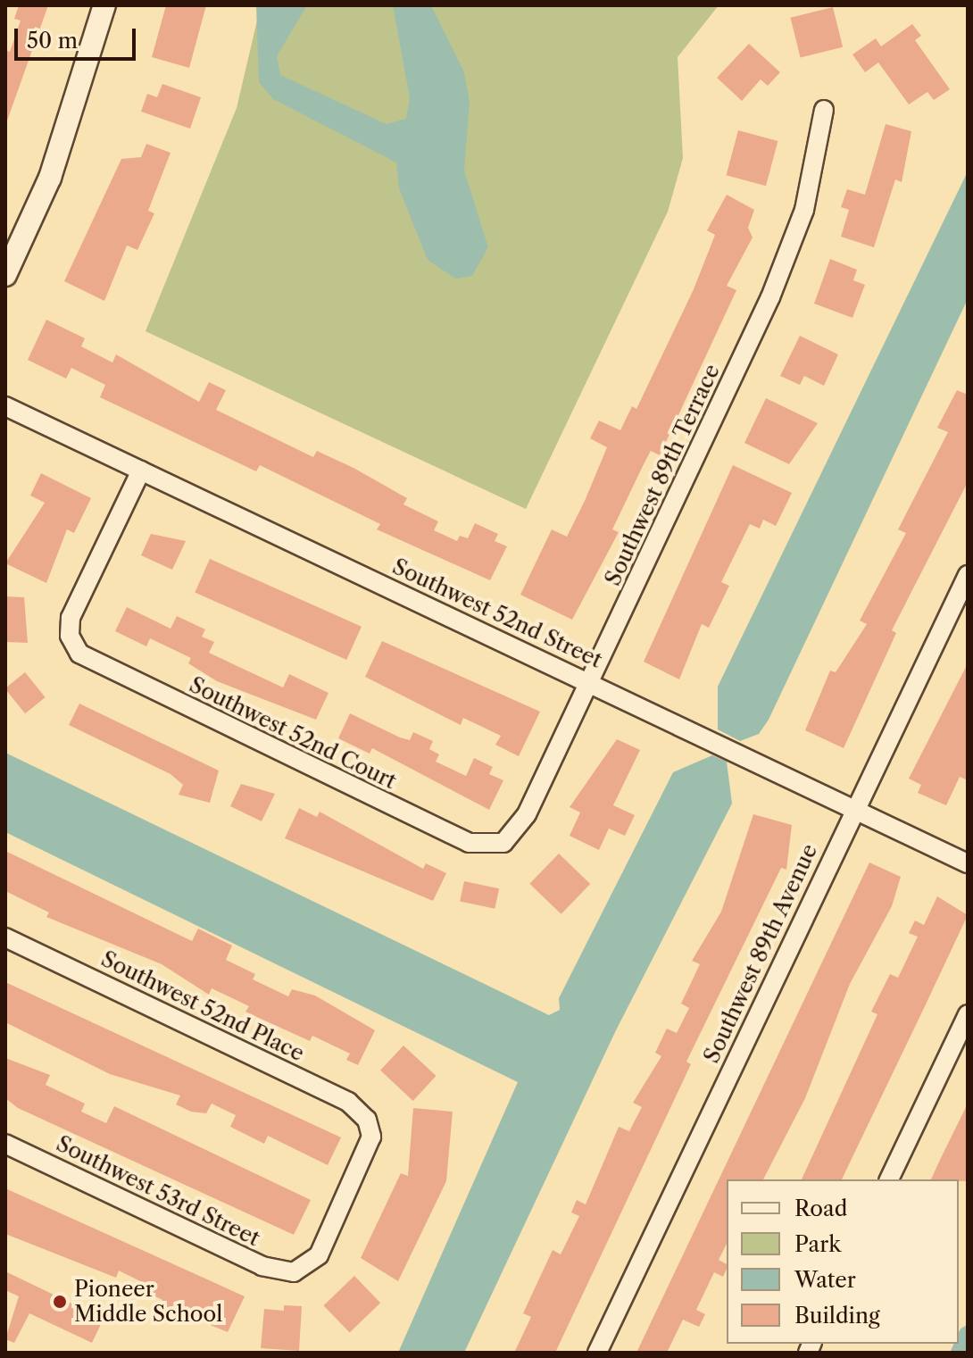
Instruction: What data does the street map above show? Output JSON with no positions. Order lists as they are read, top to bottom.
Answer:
{
  "streets": {
    "street": [
      "Southwest 89th Terrace",
      "Southwest 52nd Street",
      "Southwest 52nd Court",
      "Southwest 89th Avenue",
      "Southwest 52nd Place",
      "Southwest 53rd Street"
    ]
  },
  "crossings": [
    ["Southwest 89th Terrace", "Southwest 52nd Street"],
    ["Southwest 89th Terrace", "Southwest 52nd Court"],
    ["Southwest 52nd Street", "Southwest 52nd Court"],
    ["Southwest 52nd Street", "Southwest 89th Avenue"],
    ["Southwest 52nd Place", "Southwest 53rd Street"]
  ],
  "places": ["Pioneer Middle School"],
  "legend": [
    "Road",
    "Park",
    "Water",
    "Building"
  ],
  "scale_bar": "50 m"
}
